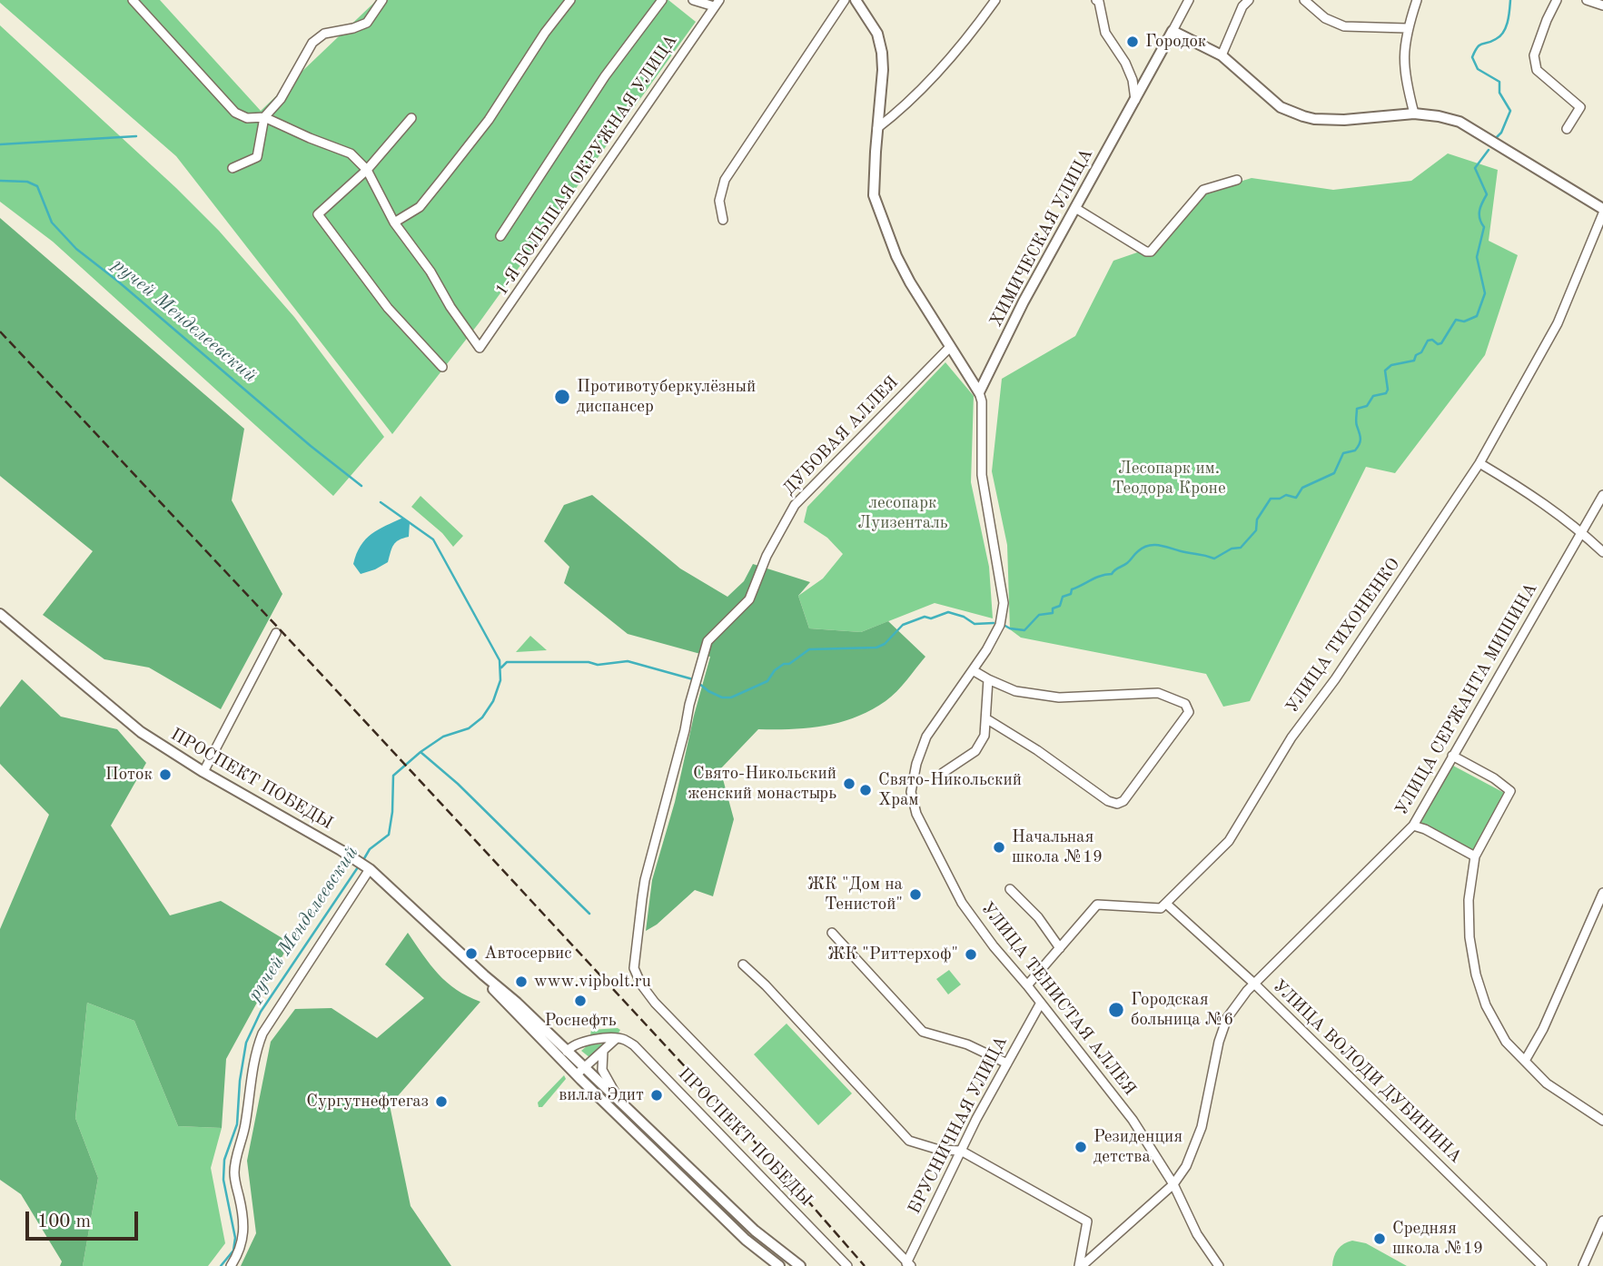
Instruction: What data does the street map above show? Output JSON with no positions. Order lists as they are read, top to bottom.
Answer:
{
  "streets": {
    "main road": ["ХИМИЧЕСКАЯ УЛИЦА", "ПРОСПЕКТ ПОБЕДЫ", "УЛИЦА ТЕНИСТАЯ АЛЛЕЯ"],
    "street": [
      "1-Я БОЛЬШАЯ ОКРУЖНАЯ УЛИЦА",
      "ДУБОВАЯ АЛЛЕЯ",
      "УЛИЦА ТИХОНЕНКО",
      "УЛИЦА СЕРЖАНТА МИШИНА",
      "УЛИЦА ВОЛОДИ ДУБИНИНА",
      "БРУСНИЧНАЯ УЛИЦА"
    ]
  },
  "crossings": [
    ["ХИМИЧЕСКАЯ УЛИЦА", "УЛИЦА ТЕНИСТАЯ АЛЛЕЯ"],
    ["ДУБОВАЯ АЛЛЕЯ", "УЛИЦА ТЕНИСТАЯ АЛЛЕЯ"],
    ["ДУБОВАЯ АЛЛЕЯ", "БРУСНИЧНАЯ УЛИЦА"],
    ["УЛИЦА ТИХОНЕНКО", "УЛИЦА ВОЛОДИ ДУБИНИНА"],
    ["УЛИЦА СЕРЖАНТА МИШИНА", "УЛИЦА ТЕНИСТАЯ АЛЛЕЯ"],
    ["УЛИЦА СЕРЖАНТА МИШИНА", "УЛИЦА ВОЛОДИ ДУБИНИНА"],
    ["УЛИЦА ТЕНИСТАЯ АЛЛЕЯ", "БРУСНИЧНАЯ УЛИЦА"]
  ],
  "water": ["ручей Менделеевский"],
  "parks": ["Лесопарк им. Теодора Кроне", "лесопарк Луизенталь"],
  "places": [
    "Городок",
    "Противотуберкулёзный диспансер",
    "Поток",
    "Свято-Никольский женский монастырь",
    "Свято-Никольский Храм",
    "Начальная школа №19",
    "ЖК \"Дом на Тенистой\"",
    "Автосервис",
    "ЖК \"Риттерхоф\"",
    "www.vipbolt.ru",
    "Роснефть",
    "Городская больница №6",
    "вилла Эдит",
    "Сургутнефтегаз",
    "Резиденция детства",
    "Средняя школа №19"
  ],
  "scale_bar": "100 m"
}
